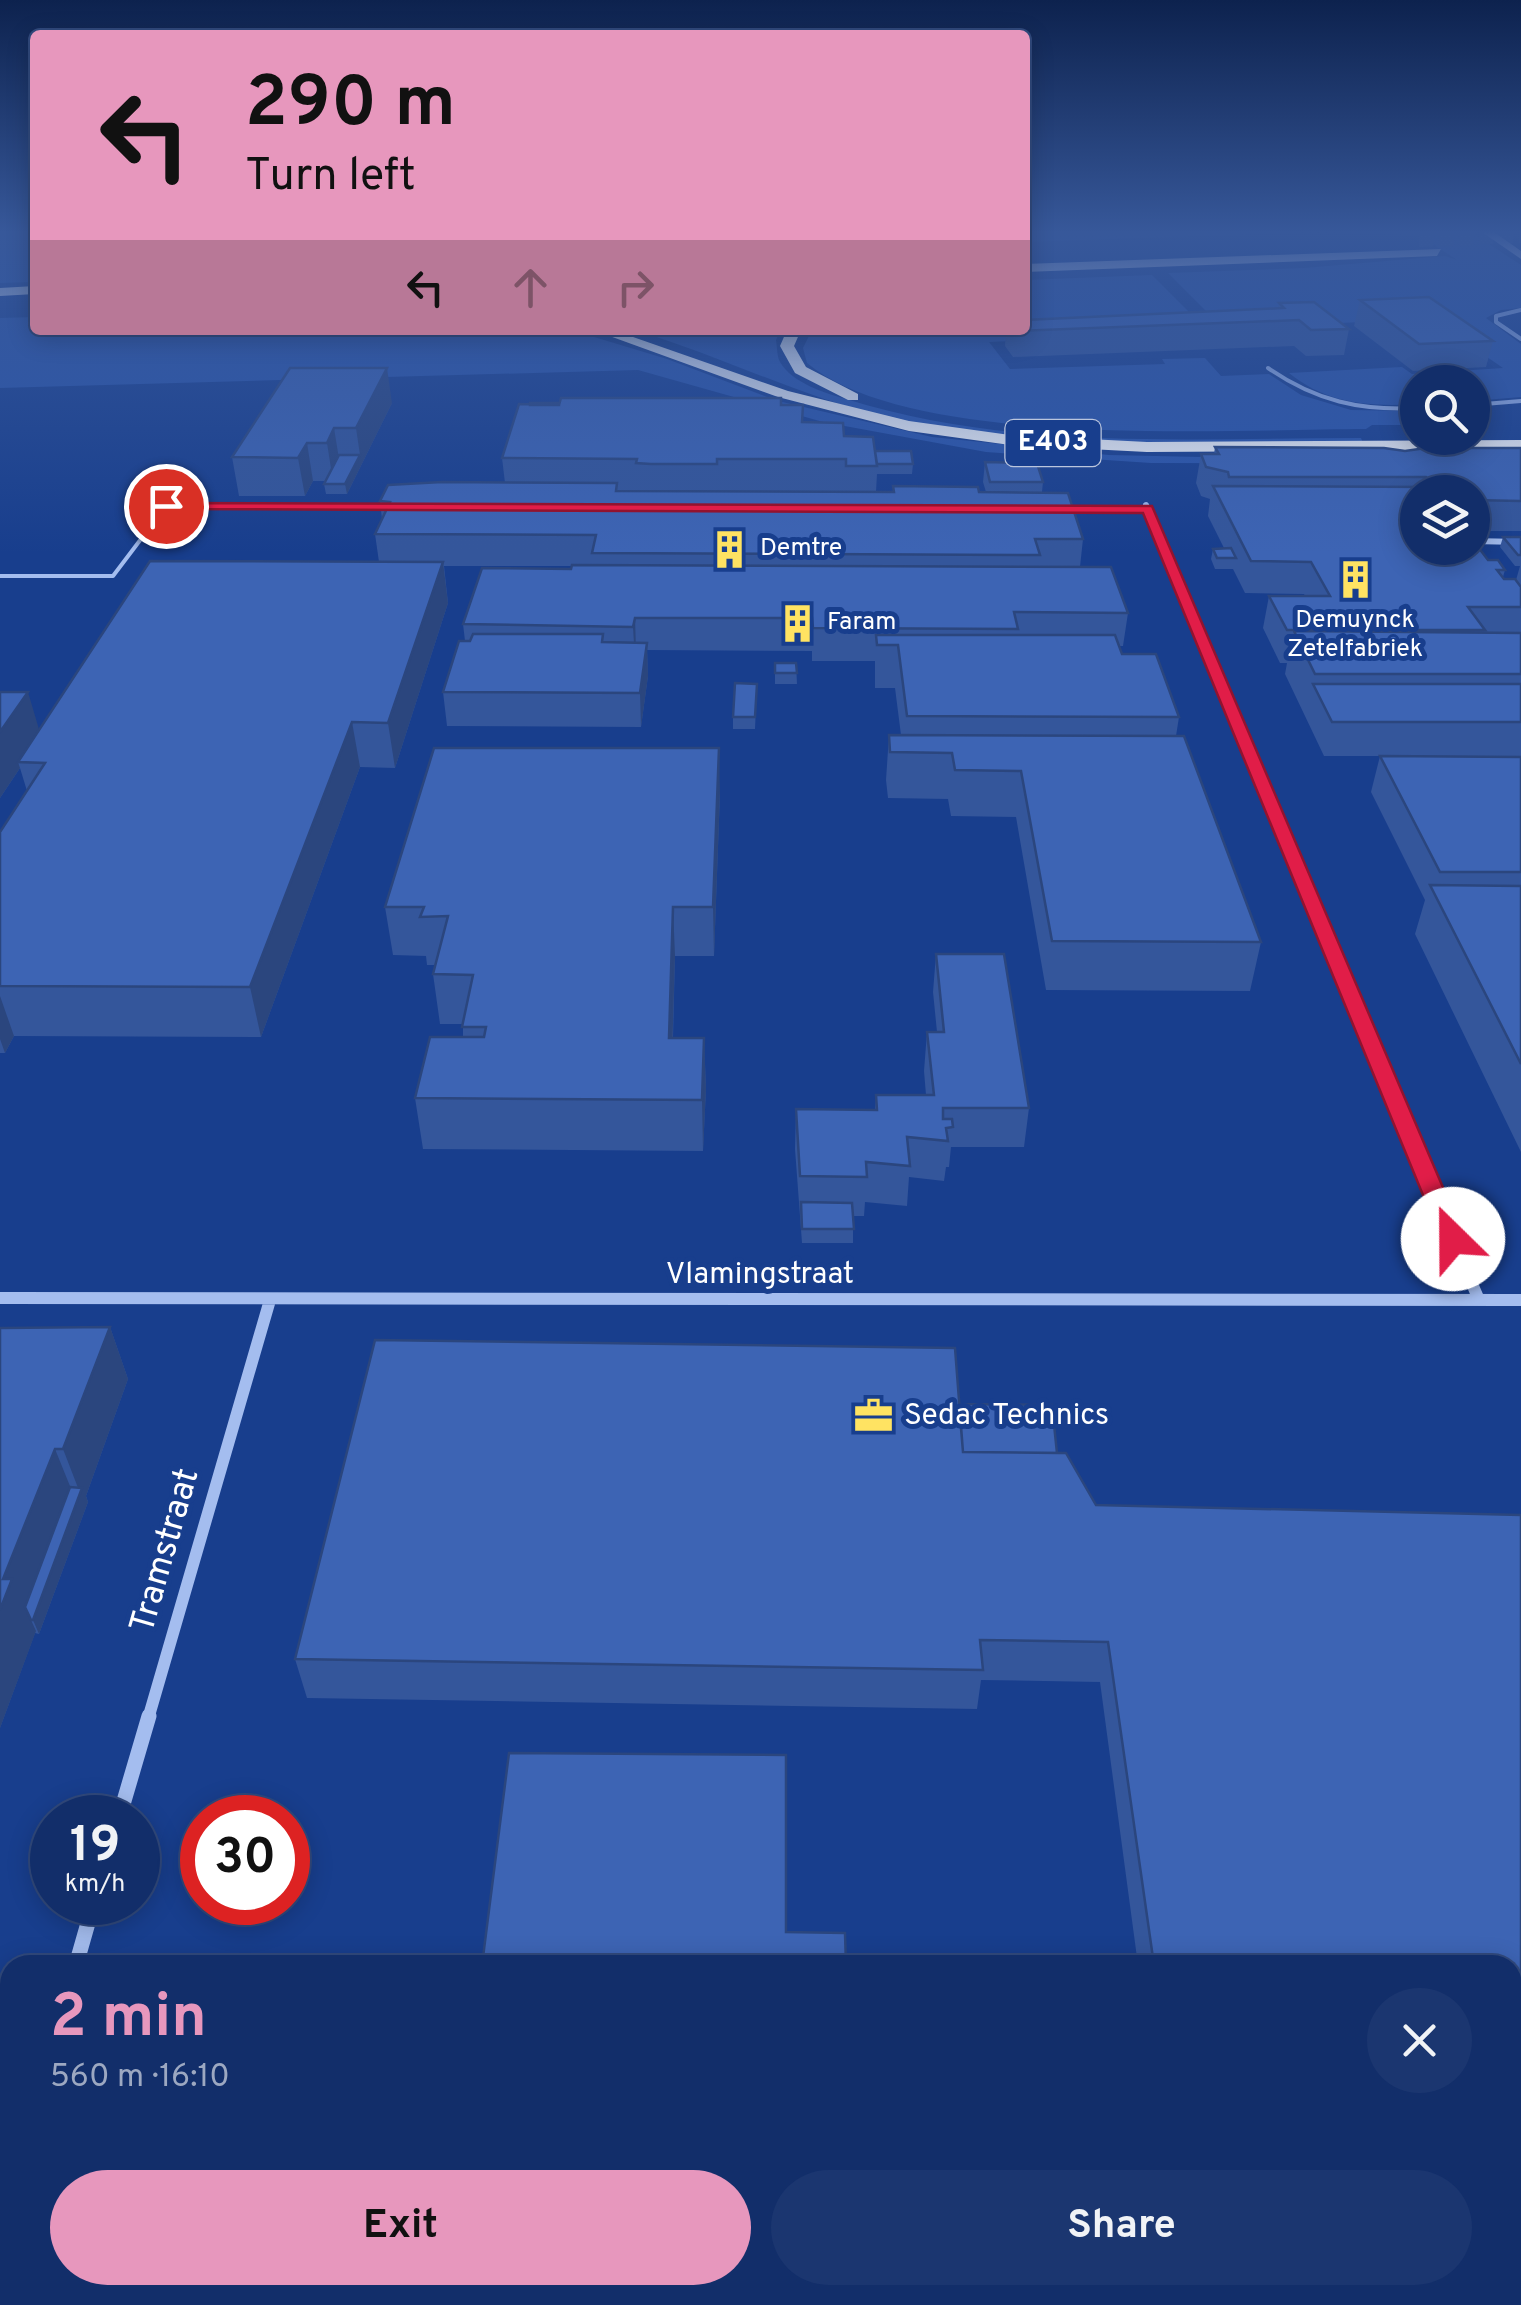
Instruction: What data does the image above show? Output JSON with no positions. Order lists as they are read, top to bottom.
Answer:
{
  "streets": {
    "highway": ["E403"],
    "street": ["Vlamingstraat", "Tramstraat"]
  },
  "crossings": [
    ["Vlamingstraat", "Tramstraat"]
  ],
  "places": {
    "building": ["Demtre", "Demuynck Zetelfabriek", "Faram"],
    "office": ["Sedac Technics"]
  },
  "page": {
    "turn": ["290 m", "Turn left"],
    "speed": "19 km/h",
    "limit": "30",
    "heading": ["2 min", "560 m · 16:10"],
    "buttons": ["Exit", "Share"]
  }
}
